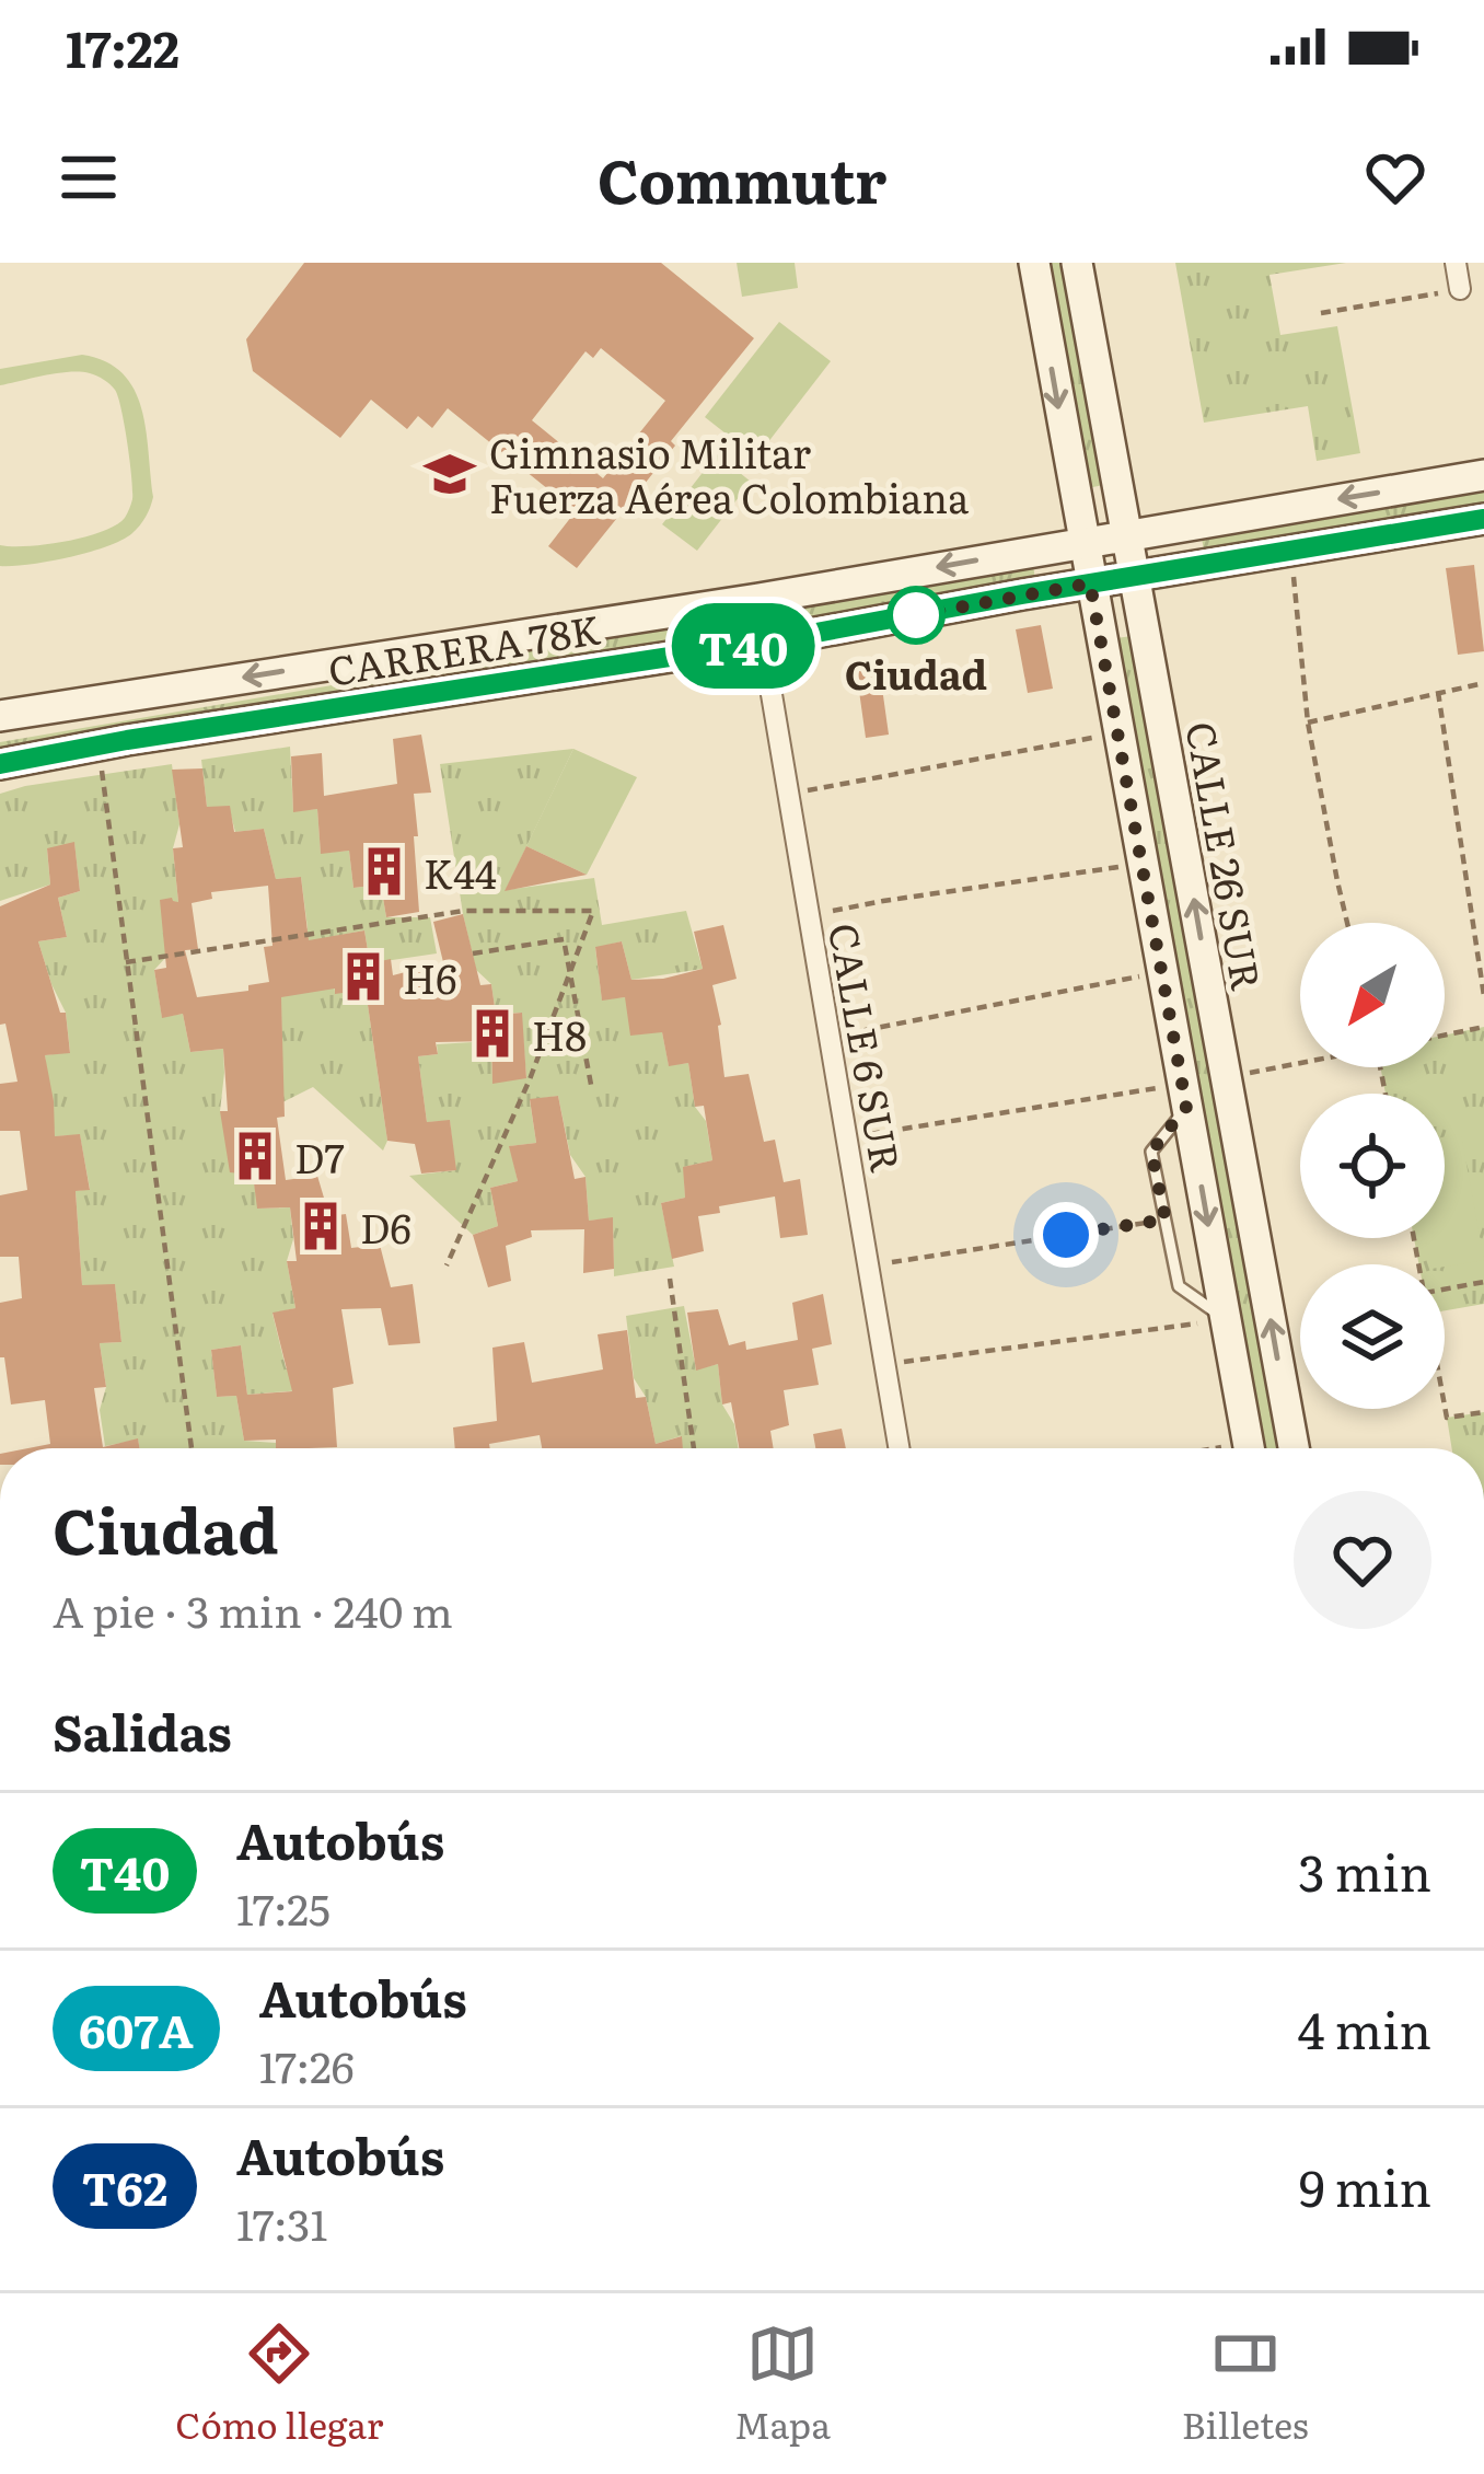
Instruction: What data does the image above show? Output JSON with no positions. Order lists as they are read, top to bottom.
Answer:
{
  "streets": {
    "main road": ["CARRERA 78K", "CALLE 26 SUR"],
    "street": ["CALLE 6 SUR"]
  },
  "crossings": [
    ["CARRERA 78K", "CALLE 26 SUR"],
    ["CARRERA 78K", "CALLE 6 SUR"]
  ],
  "places": {
    "school or university": ["Gimnasio Militar Fuerza Aérea Colombiana"],
    "other": ["Ciudad"],
    "building": [
      "K44",
      "H6",
      "H8",
      "D7",
      "D6"
    ]
  },
  "lines": ["bus line T40"],
  "north": "bottom left",
  "page": {
    "status": "17:22",
    "header": "Commutr",
    "on_map": "T40",
    "heading": [
      ["Ciudad", "A pie · 3 min · 240 m"],
      "Salidas"
    ],
    "list": [
      {
        "mark": "T40",
        "name": "Autobús",
        "note": "17:25",
        "value": "3 min"
      },
      {
        "mark": "607A",
        "name": "Autobús",
        "note": "17:26",
        "value": "4 min"
      },
      {
        "mark": "T62",
        "name": "Autobús",
        "note": "17:31",
        "value": "9 min"
      }
    ],
    "tabs": ["Cómo llegar", "Mapa", "Billetes"]
  }
}
